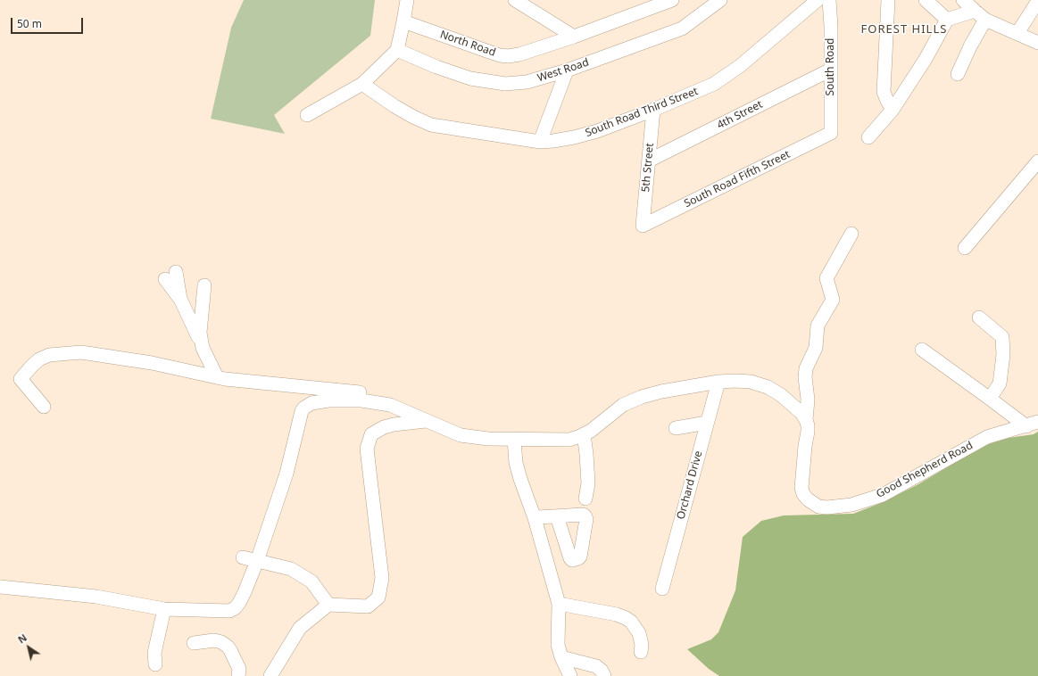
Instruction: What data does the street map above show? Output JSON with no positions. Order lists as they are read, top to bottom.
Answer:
{
  "streets": {
    "street": [
      "North Road",
      "South Road",
      "West Road",
      "South Road Third Street",
      "4th Street",
      "5th Street",
      "South Road Fifth Street",
      "Good Shepherd Road",
      "Orchard Drive"
    ]
  },
  "crossings": [
    ["South Road", "4th Street"],
    ["South Road", "South Road Fifth Street"],
    ["South Road Third Street", "5th Street"],
    ["4th Street", "5th Street"],
    ["5th Street", "South Road Fifth Street"]
  ],
  "districts": ["FOREST HILLS"],
  "scale_bar": "50 m",
  "north": "top left"
}
